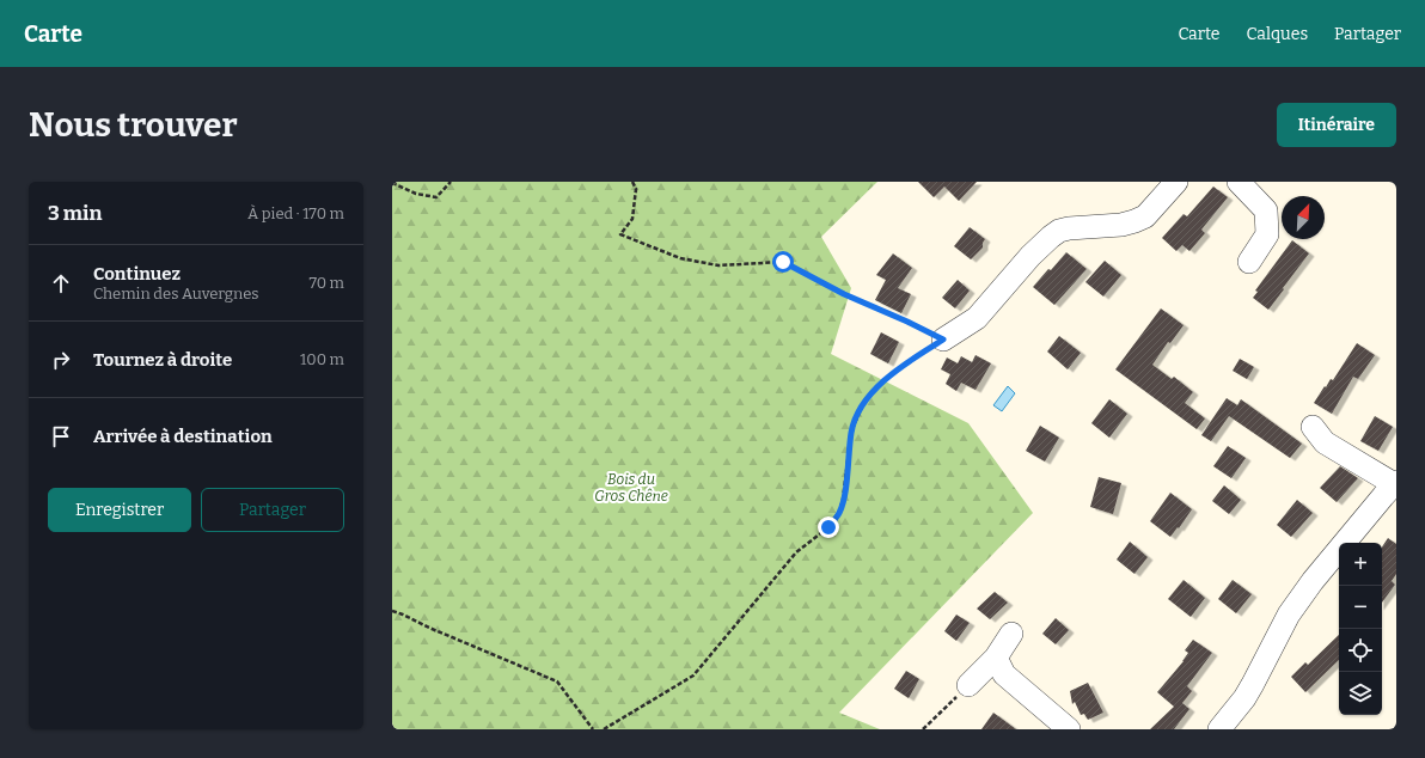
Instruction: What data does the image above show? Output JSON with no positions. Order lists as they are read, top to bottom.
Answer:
{
  "parks": ["Bois du Gros Chêne"],
  "north": "top right",
  "page": {
    "header": "Carte",
    "nav": ["Carte", "Calques", "Partager"],
    "buttons": [
      "Itinéraire",
      ["Enregistrer", "Partager"]
    ],
    "title": "Nous trouver",
    "heading": ["3 min", "À pied · 170 m"],
    "list": [
      ["Continuez", "Chemin des Auvergnes", "70 m"],
      ["Tournez à droite", "100 m"],
      "Arrivée à destination"
    ],
    "map_buttons": ["+", "−"]
  }
}
